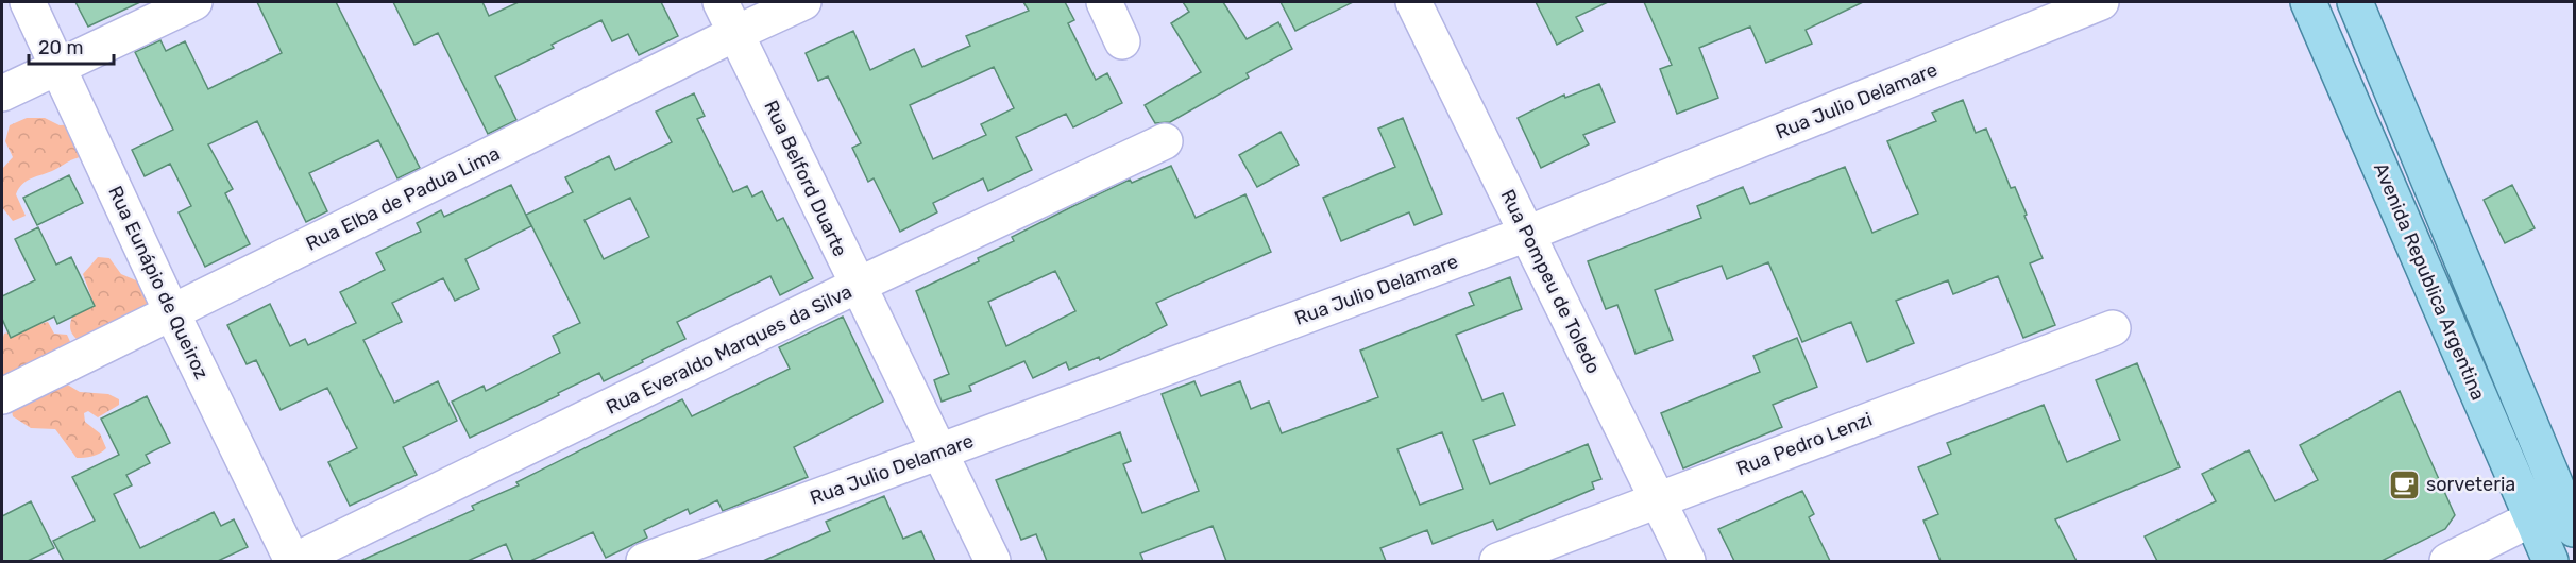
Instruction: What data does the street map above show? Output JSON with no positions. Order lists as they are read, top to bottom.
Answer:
{
  "streets": {
    "main road": ["Avenida Republica Argentina"],
    "street": [
      "Rua Julio Delamare",
      "Rua Belford Duarte",
      "Rua Elba de Padua Lima",
      "Rua Pompeu de Toledo",
      "Rua Eunápio de Queiroz",
      "Rua Everaldo Marques da Silva",
      "Rua Pedro Lenzi"
    ]
  },
  "crossings": [
    ["Rua Julio Delamare", "Rua Belford Duarte"],
    ["Rua Julio Delamare", "Rua Pompeu de Toledo"],
    ["Rua Belford Duarte", "Rua Elba de Padua Lima"],
    ["Rua Belford Duarte", "Rua Everaldo Marques da Silva"],
    ["Rua Elba de Padua Lima", "Rua Eunápio de Queiroz"],
    ["Rua Pompeu de Toledo", "Rua Pedro Lenzi"],
    ["Rua Eunápio de Queiroz", "Rua Everaldo Marques da Silva"]
  ],
  "places": {
    "cafe": ["sorveteria"]
  },
  "scale_bar": "20 m"
}
